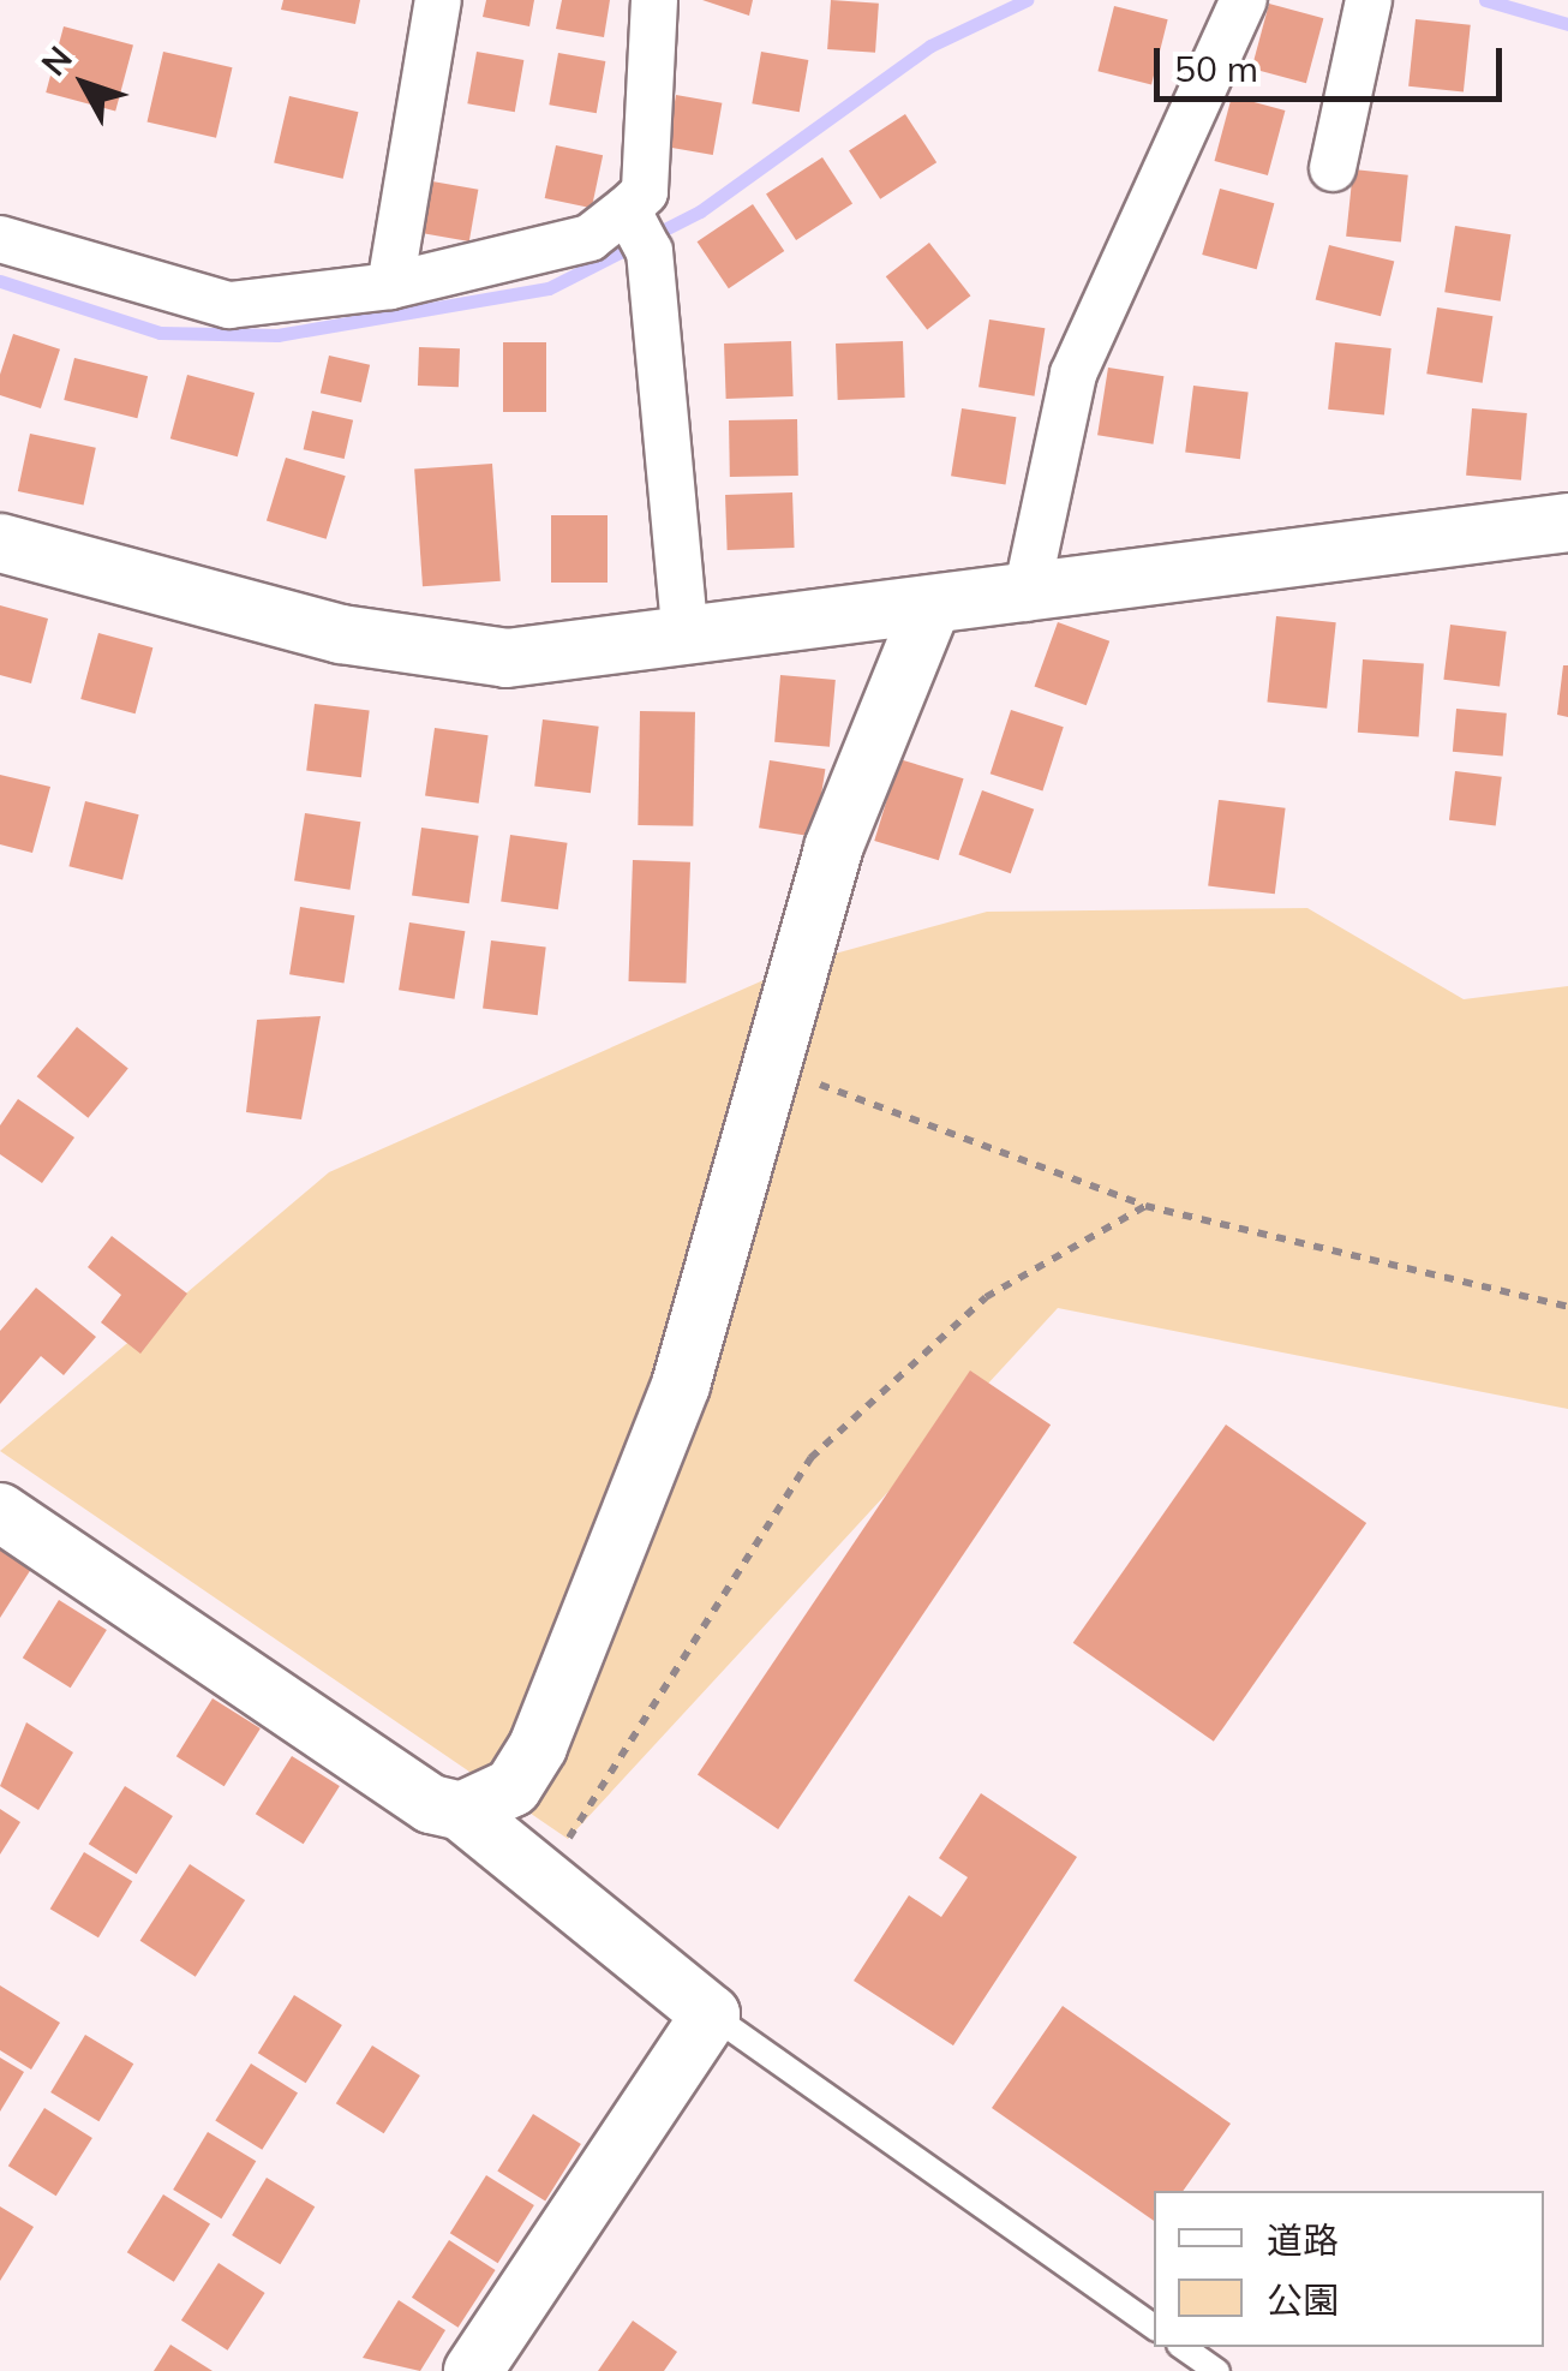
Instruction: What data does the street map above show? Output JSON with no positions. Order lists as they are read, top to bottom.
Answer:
{
  "legend": ["道路", "公園"],
  "scale_bar": "50 m",
  "north": "top left"
}
